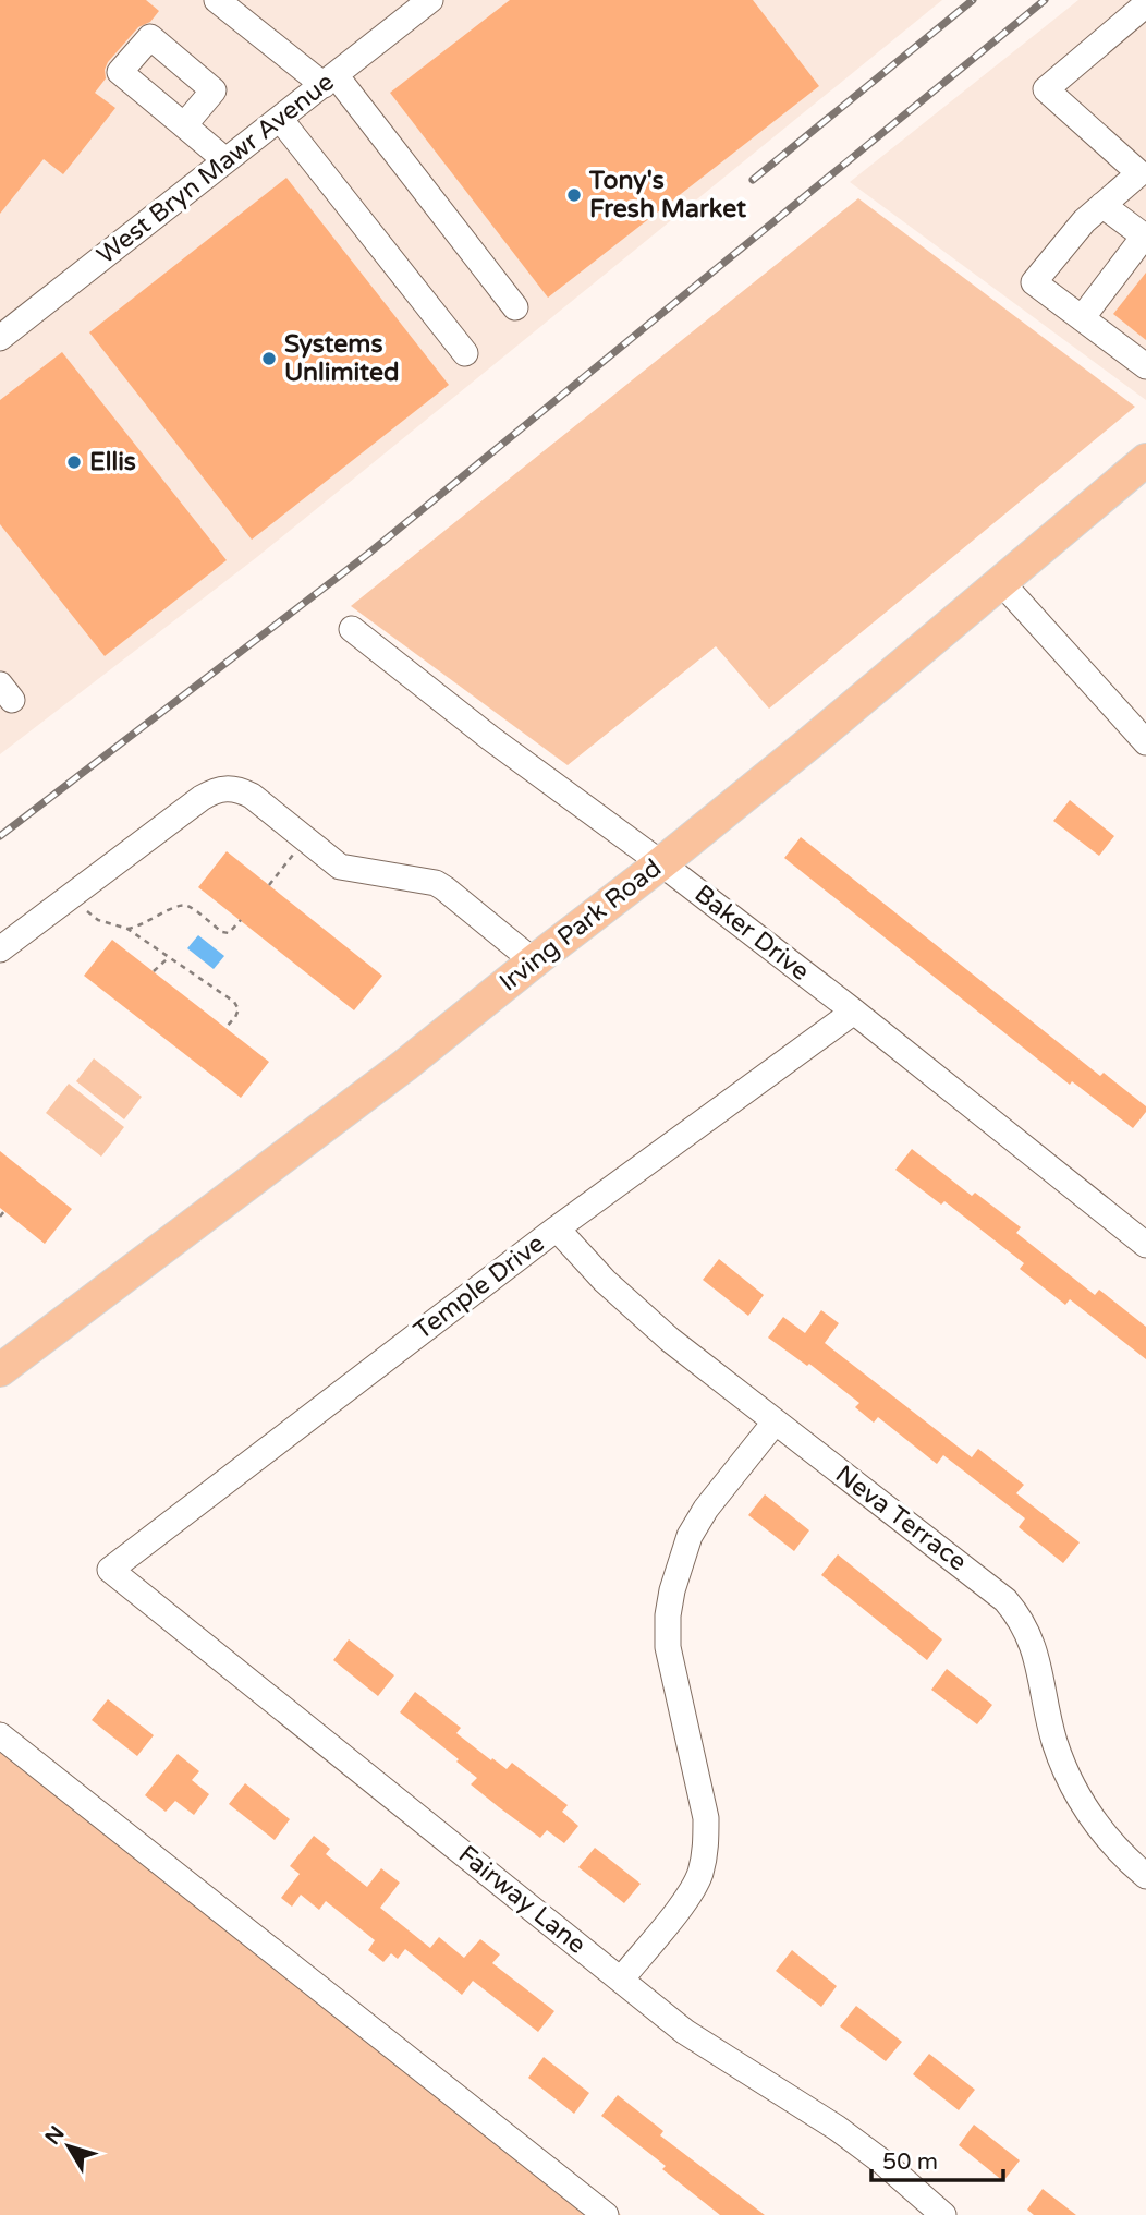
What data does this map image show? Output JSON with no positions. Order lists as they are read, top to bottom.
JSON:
{
  "streets": {
    "main road": ["Irving Park Road"],
    "street": [
      "West Bryn Mawr Avenue",
      "Baker Drive",
      "Temple Drive",
      "Neva Terrace",
      "Fairway Lane"
    ]
  },
  "crossings": [
    ["Irving Park Road", "Baker Drive"],
    ["Baker Drive", "Temple Drive"],
    ["Temple Drive", "Neva Terrace"],
    ["Temple Drive", "Fairway Lane"]
  ],
  "places": ["Tony's Fresh Market", "Systems Unlimited", "Ellis"],
  "scale_bar": "50 m",
  "north": "top left"
}
